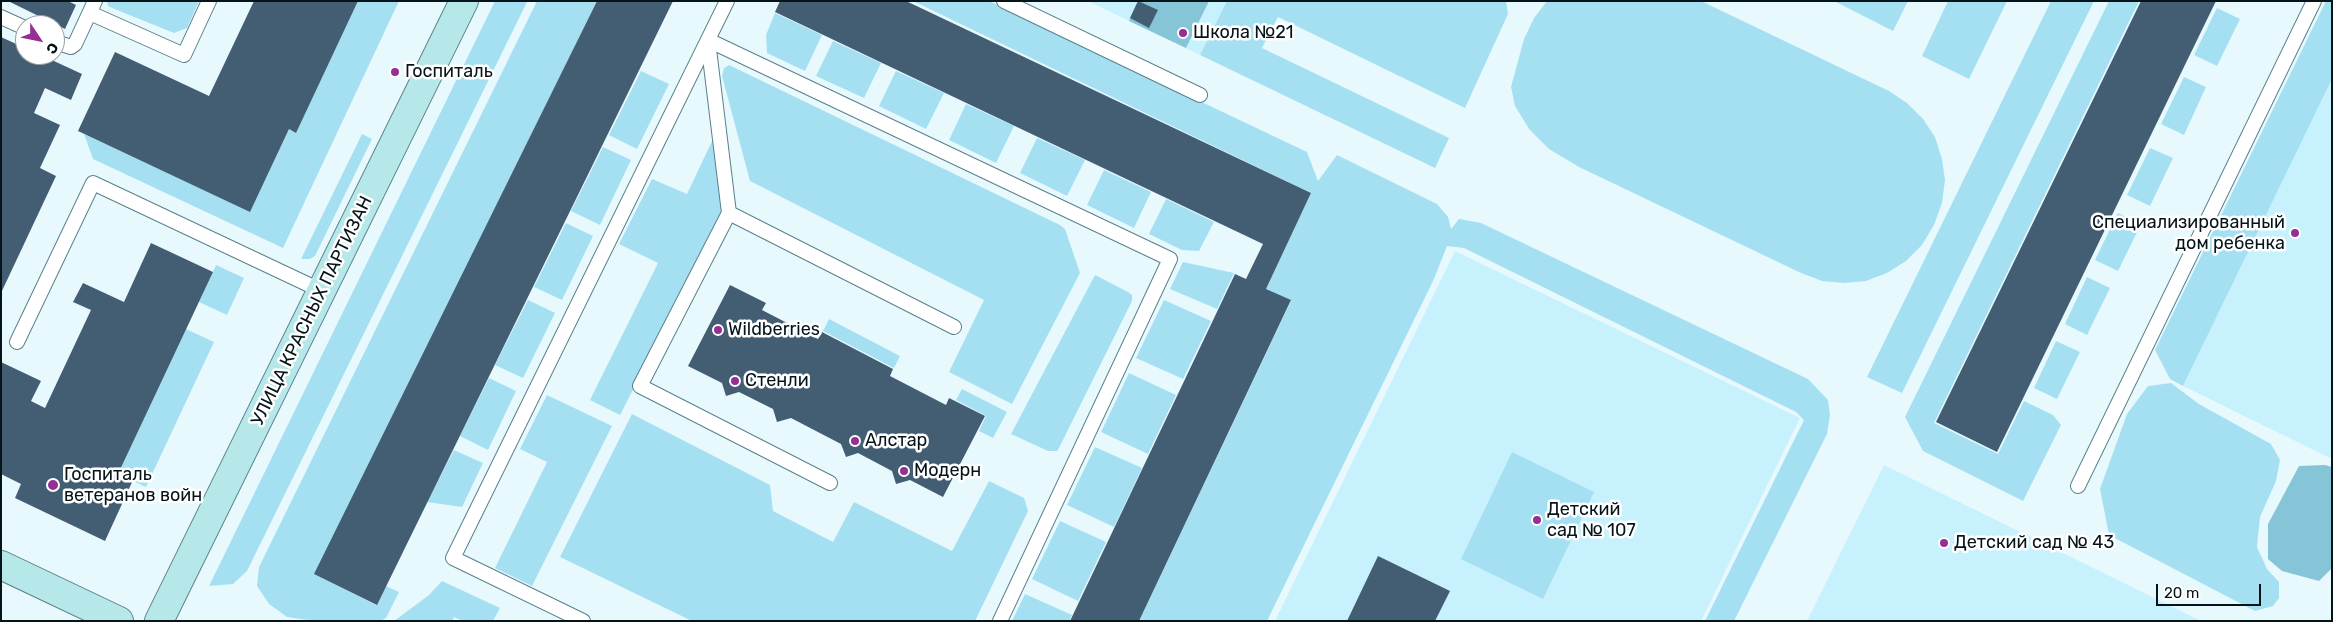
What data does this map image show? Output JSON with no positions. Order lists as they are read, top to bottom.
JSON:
{
  "streets": {
    "street": ["УЛИЦА КРАСНЫХ ПАРТИЗАН"]
  },
  "places": [
    "Школа №21",
    "Госпиталь",
    "Специализированный дом ребенка",
    "Wildberries",
    "Стенли",
    "Алстар",
    "Модерн",
    "Госпиталь ветеранов войн",
    "Детский сад № 107",
    "Детский сад № 43"
  ],
  "scale_bar": "20 m",
  "north": "bottom right"
}
